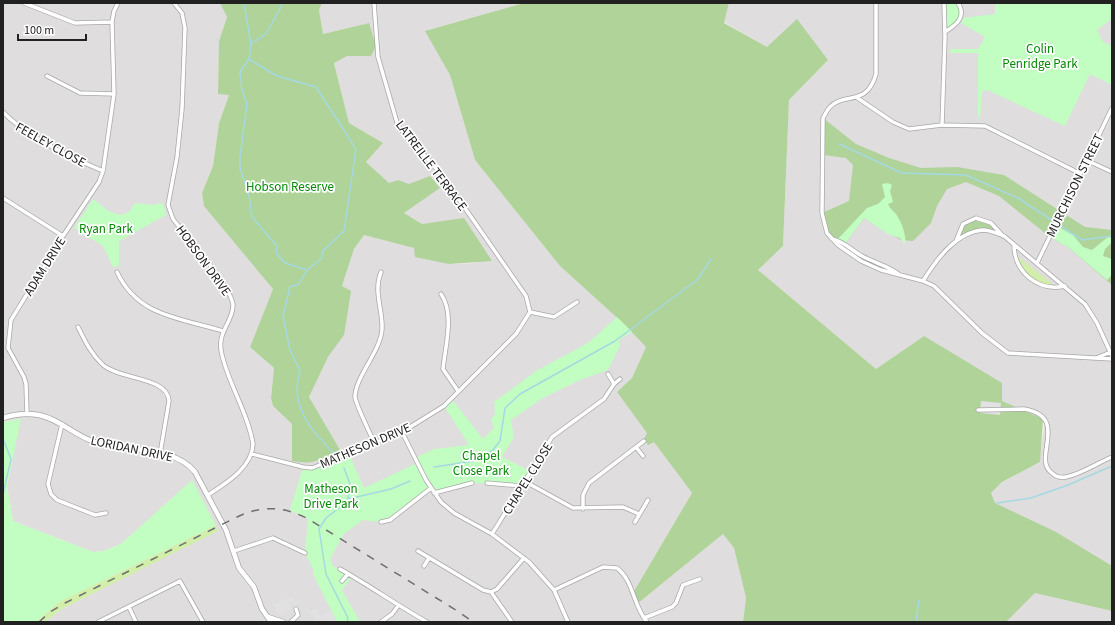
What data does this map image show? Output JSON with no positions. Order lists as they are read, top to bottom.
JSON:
{
  "streets": {
    "street": [
      "FEELEY CLOSE",
      "LATREILLE TERRACE",
      "MURCHISON STREET",
      "HOBSON DRIVE",
      "ADAM DRIVE",
      "MATHESON DRIVE",
      "LORIDAN DRIVE",
      "CHAPEL CLOSE"
    ]
  },
  "crossings": [
    ["FEELEY CLOSE", "ADAM DRIVE"],
    ["LATREILLE TERRACE", "MATHESON DRIVE"],
    ["HOBSON DRIVE", "MATHESON DRIVE"]
  ],
  "parks": [
    "Colin Penridge Park",
    "Hobson Reserve",
    "Ryan Park",
    "Chapel Close Park",
    "Matheson Drive Park"
  ],
  "scale_bar": "100 m"
}
